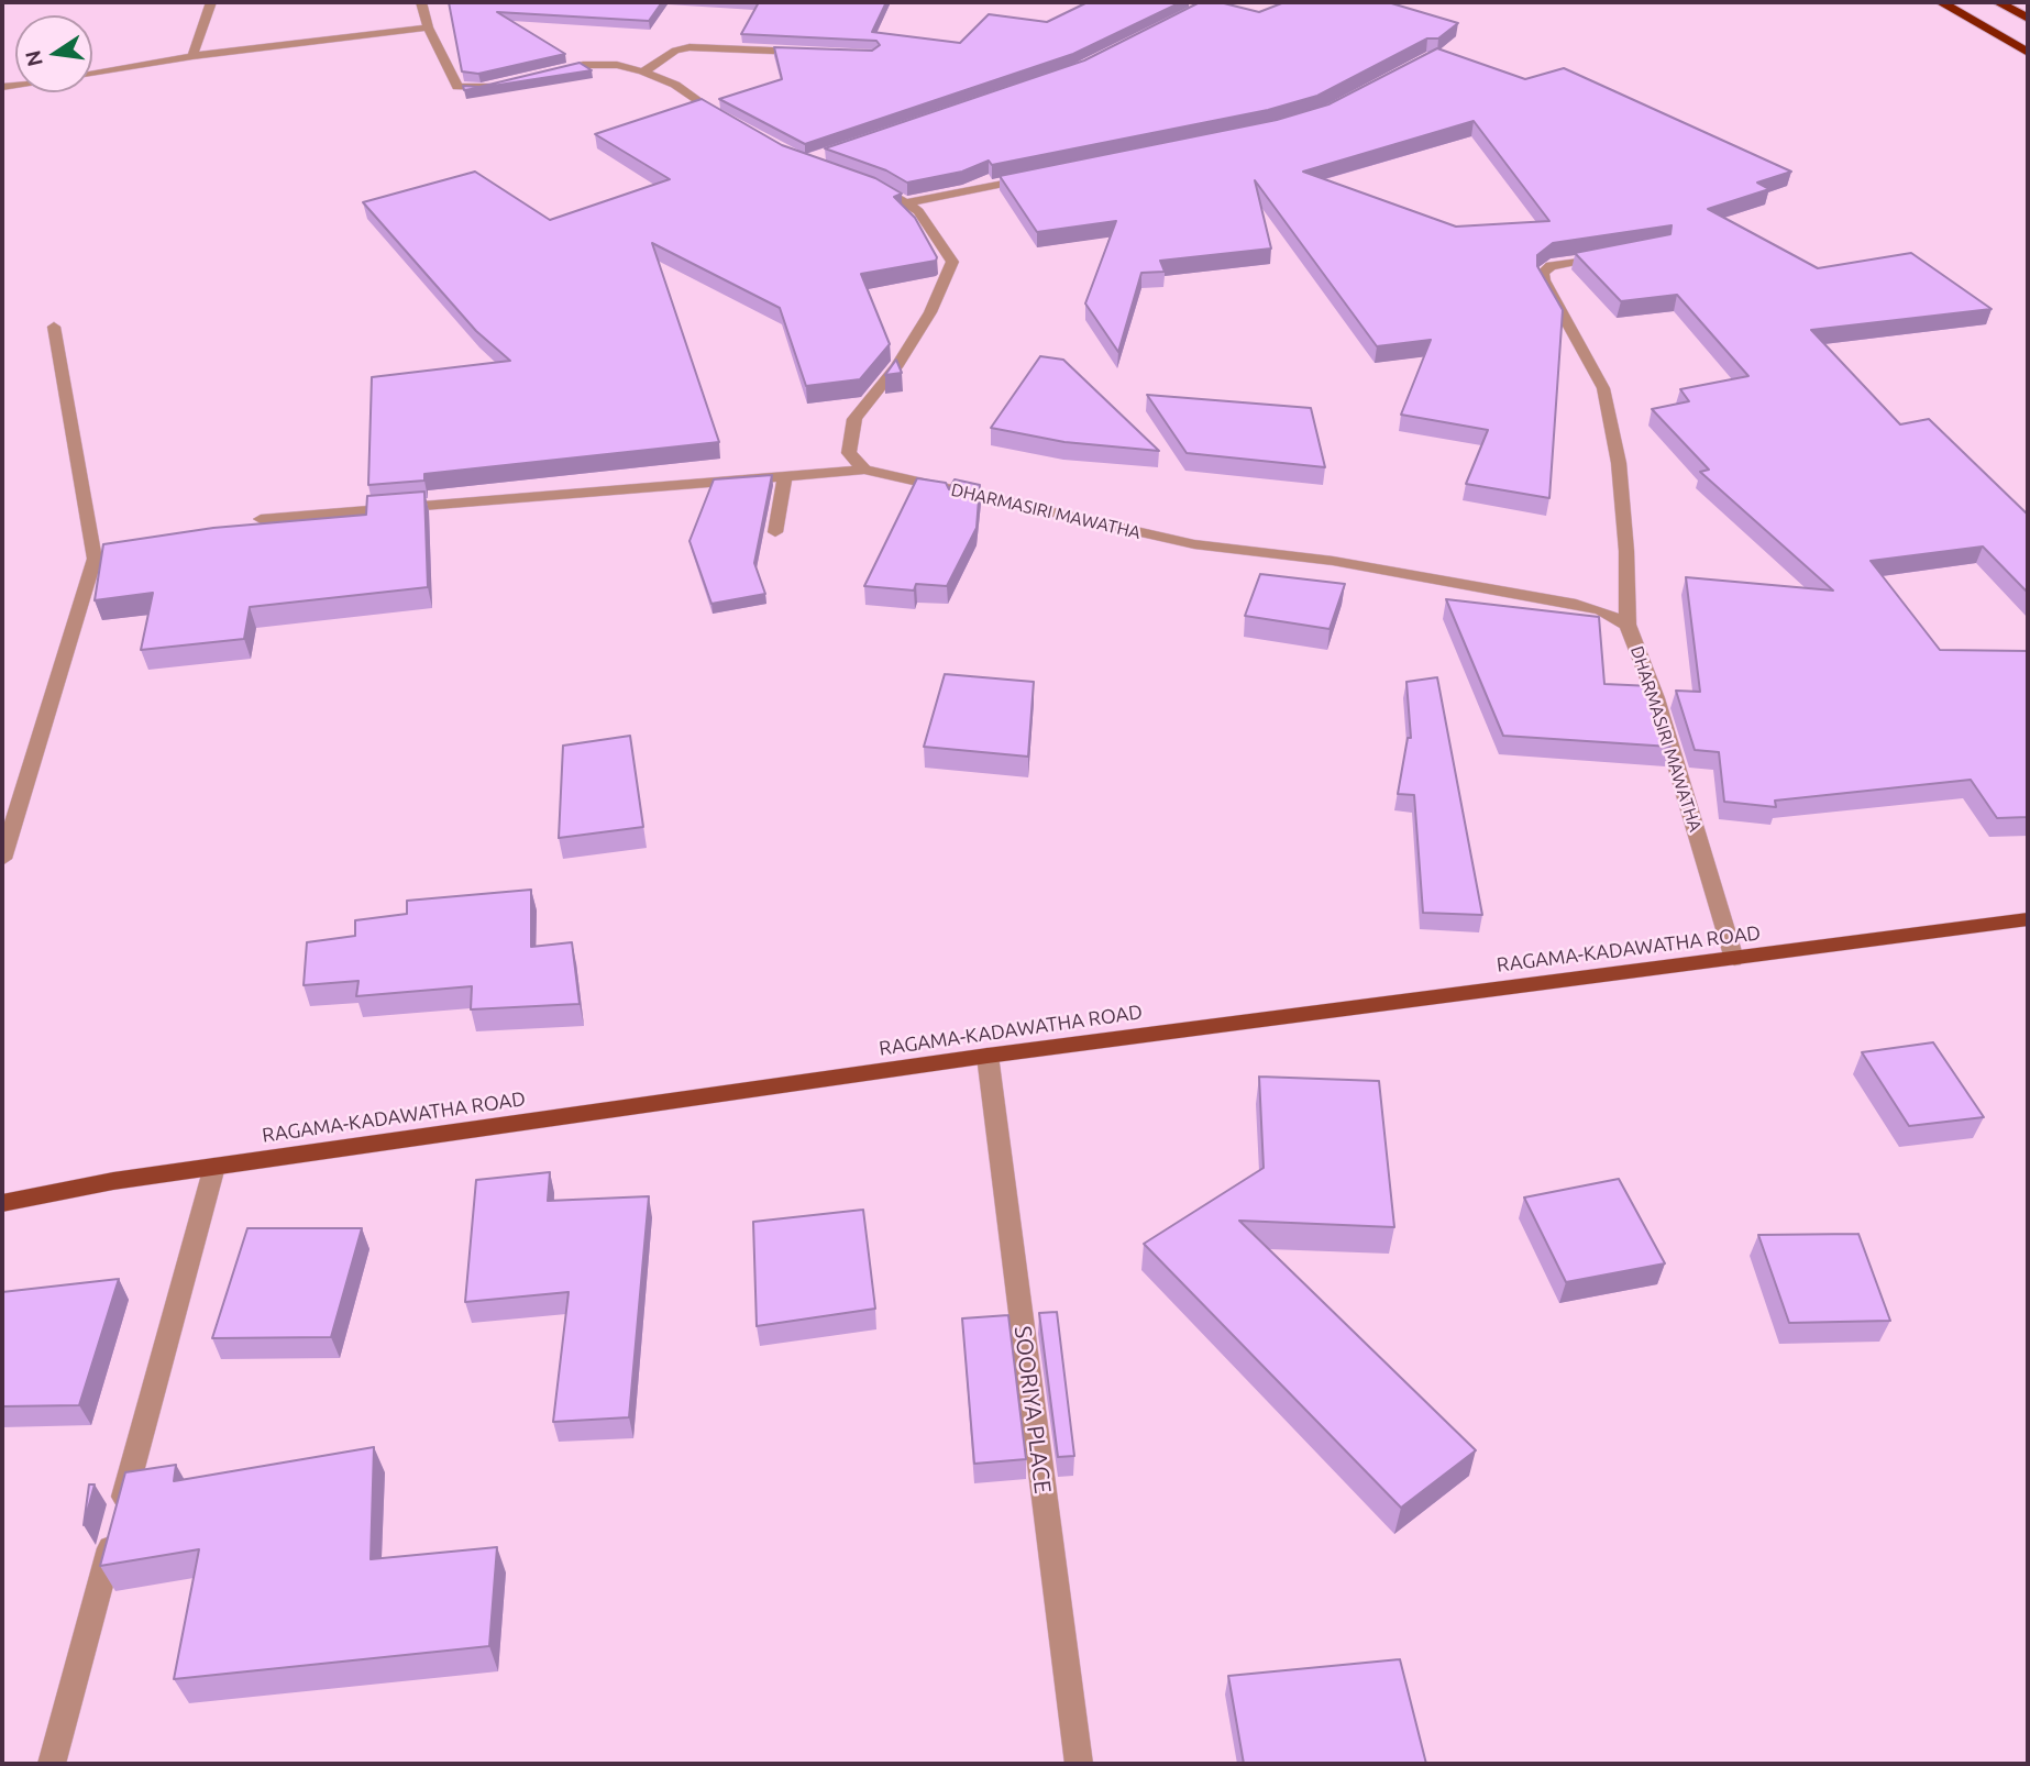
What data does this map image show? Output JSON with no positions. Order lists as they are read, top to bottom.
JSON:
{
  "streets": {
    "main road": ["RAGAMA-KADAWATHA ROAD"],
    "street": ["DHARMASIRI MAWATHA", "SOORIYA PLACE"]
  },
  "crossings": [
    ["DHARMASIRI MAWATHA", "RAGAMA-KADAWATHA ROAD"],
    ["RAGAMA-KADAWATHA ROAD", "SOORIYA PLACE"]
  ],
  "north": "left"
}
